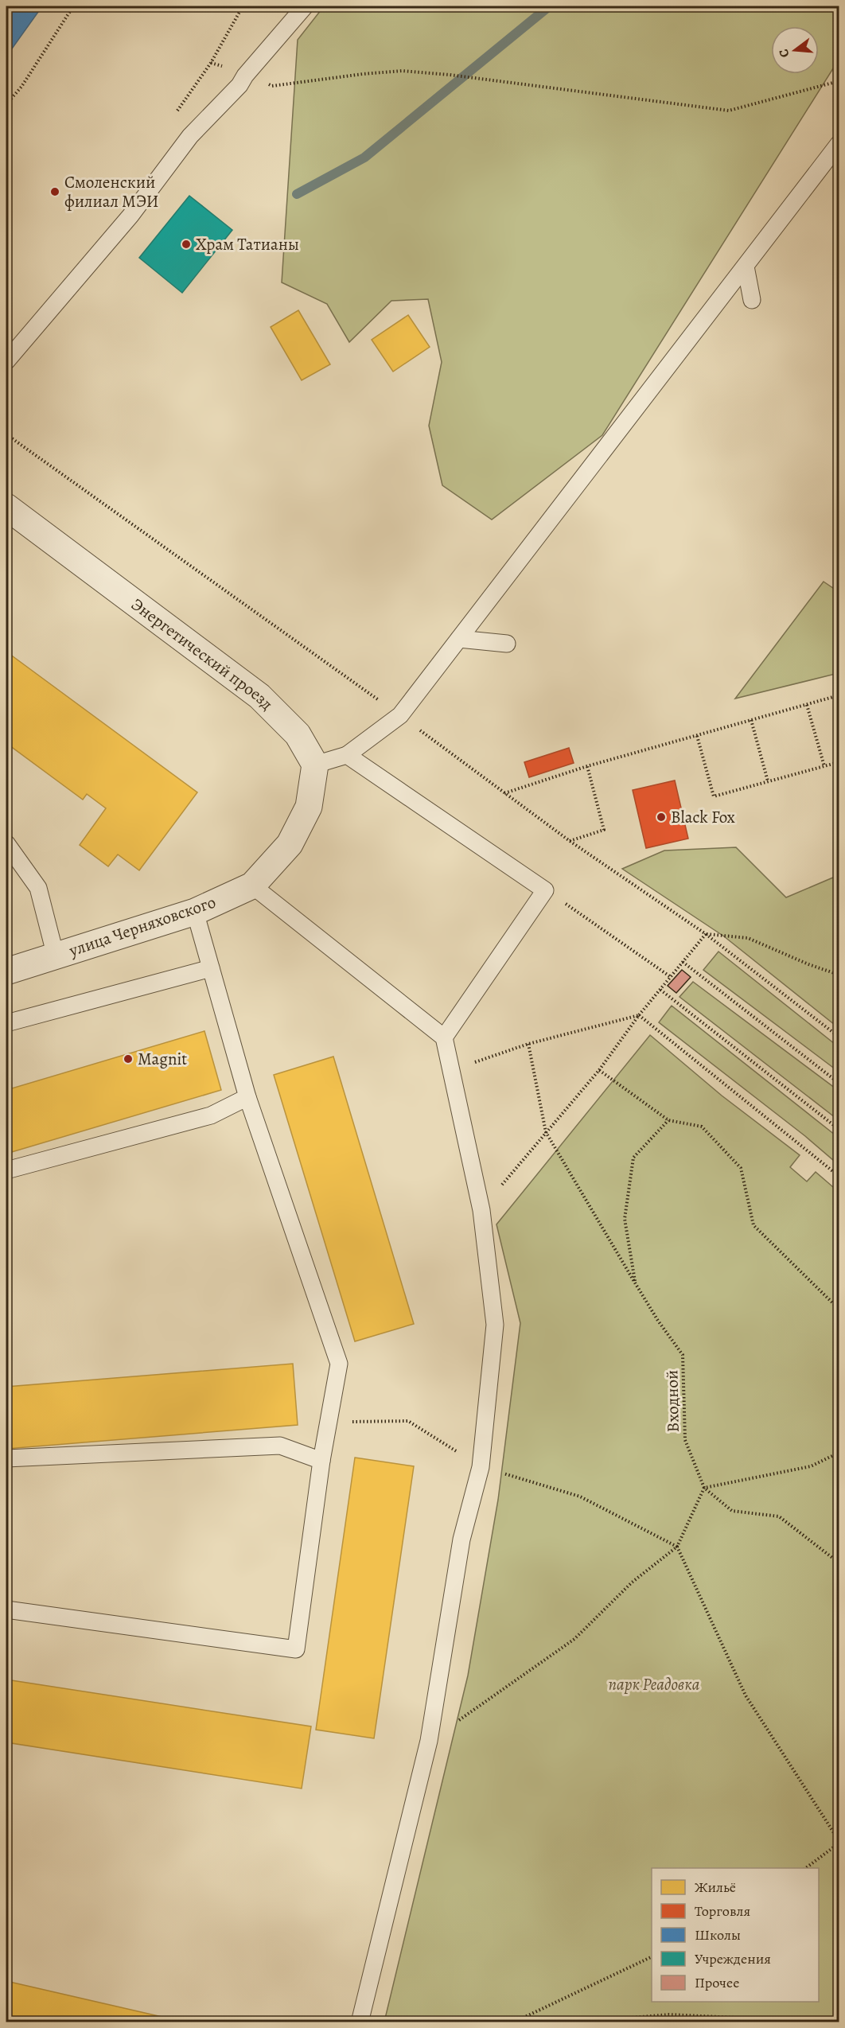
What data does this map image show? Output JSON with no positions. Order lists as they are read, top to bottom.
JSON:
{
  "streets": {
    "street": ["Энергетический проезд", "улица Черняховского"],
    "path": ["Входной"]
  },
  "crossings": [
    ["Энергетический проезд", "улица Черняховского"]
  ],
  "parks": ["парк Реадовка"],
  "places": [
    "Смоленский филиал МЭИ",
    "Храм Татианы",
    "Black Fox",
    "Magnit"
  ],
  "legend": [
    "Жильё",
    "Торговля",
    "Школы",
    "Учреждения",
    "Прочее"
  ],
  "north": "left"
}
